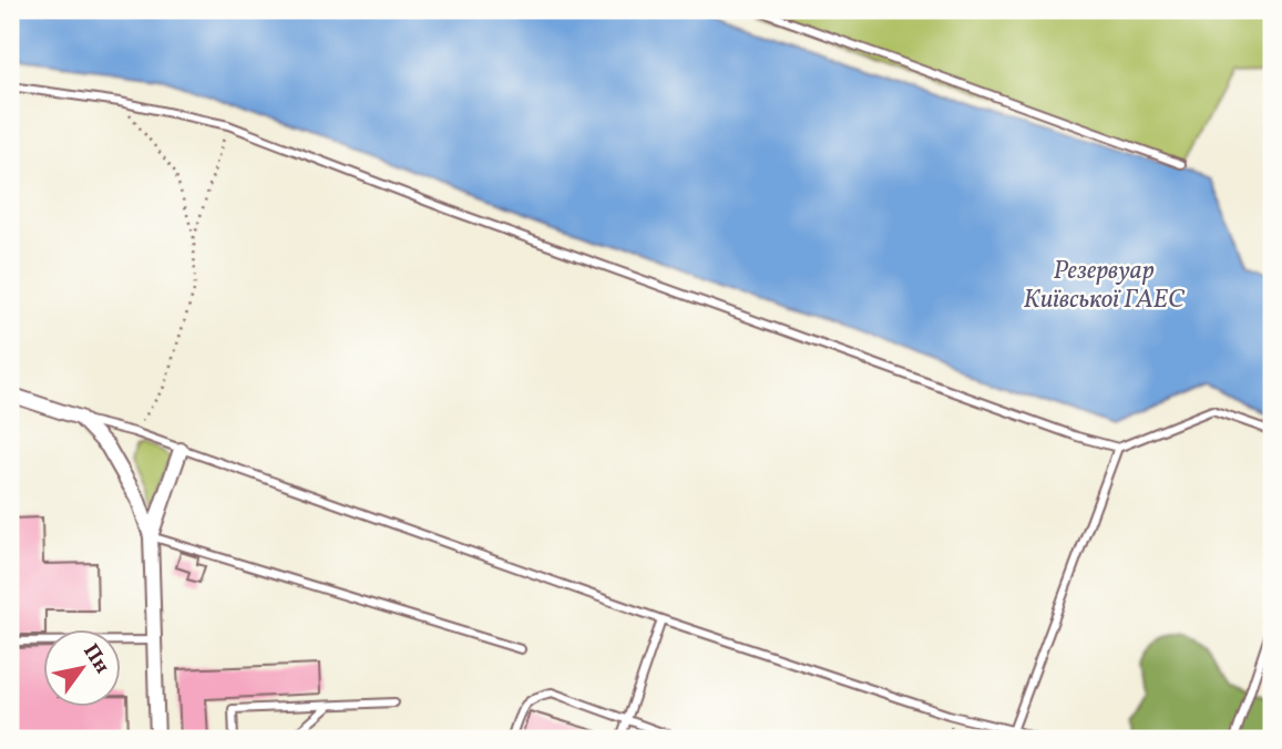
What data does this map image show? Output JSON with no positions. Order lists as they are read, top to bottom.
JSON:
{
  "water": ["Резервуар Київської ГАЕС"],
  "north": "top right"
}
